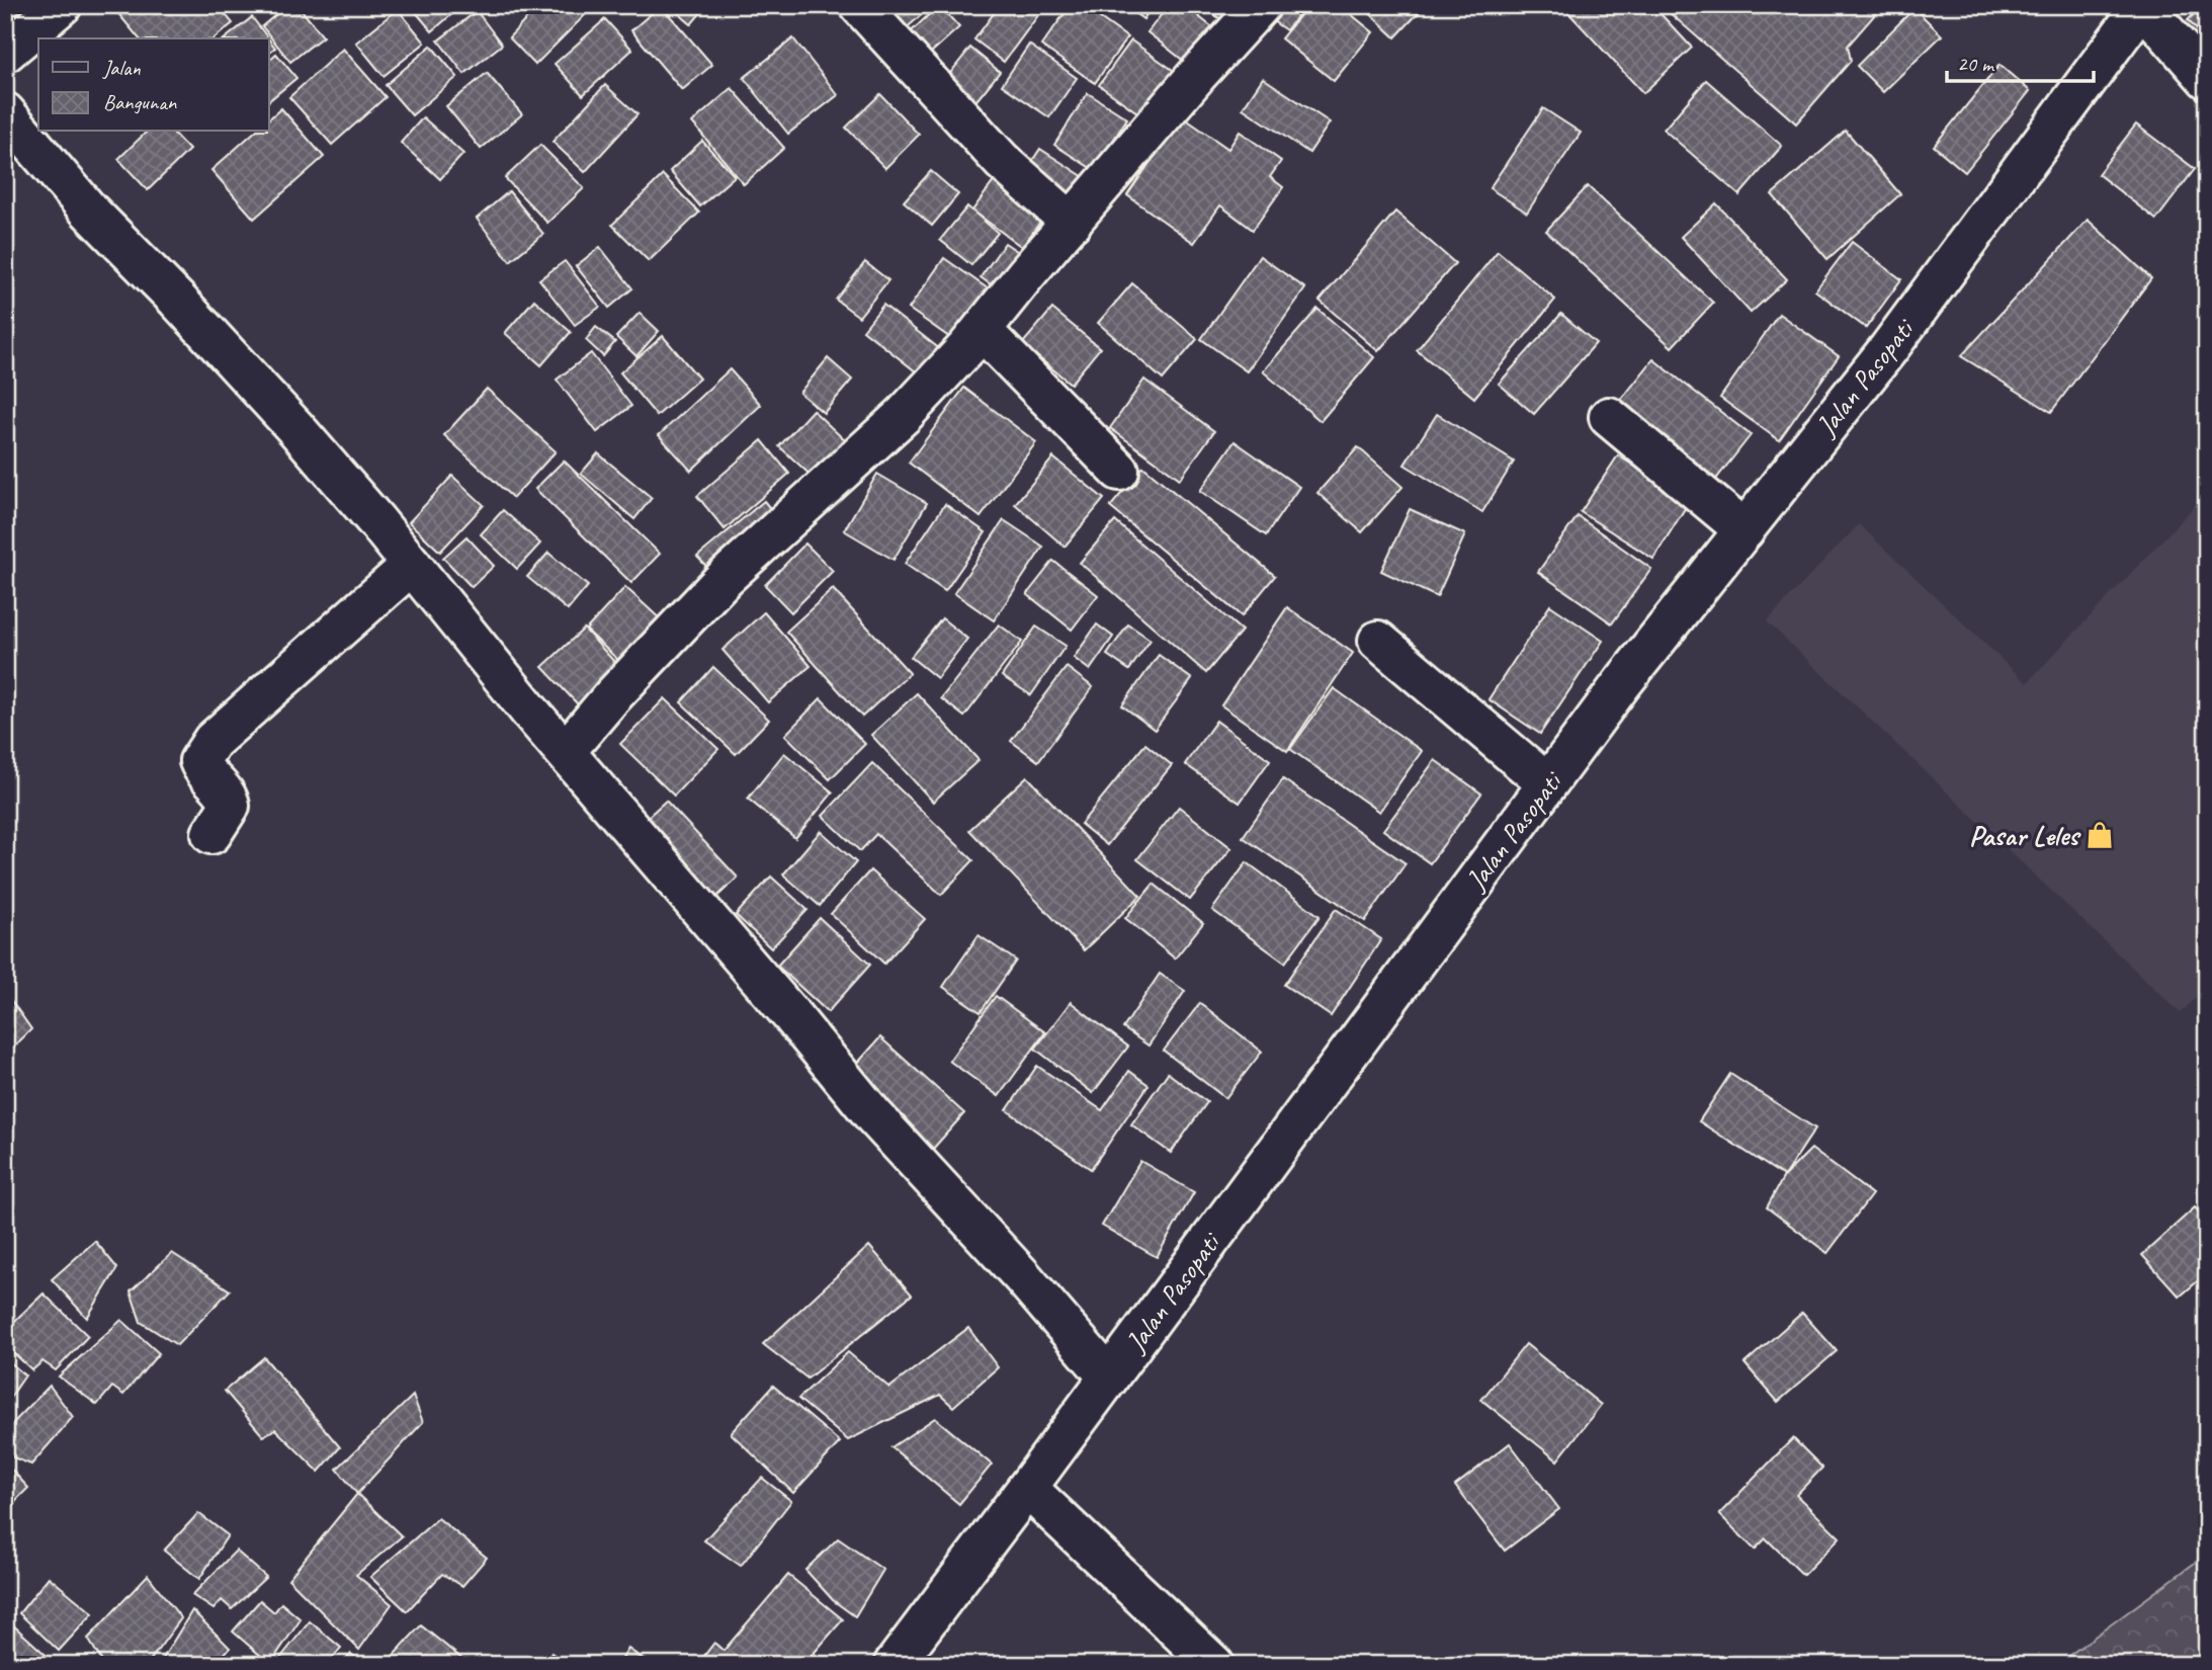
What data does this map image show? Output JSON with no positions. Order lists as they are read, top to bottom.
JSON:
{
  "streets": {
    "street": ["Jalan Pasopati"]
  },
  "places": {
    "shop": ["Pasar Leles"]
  },
  "legend": ["Jalan", "Bangunan"],
  "scale_bar": "20 m"
}
